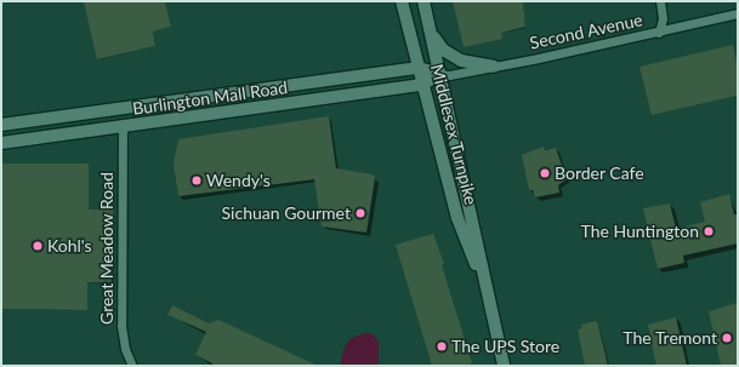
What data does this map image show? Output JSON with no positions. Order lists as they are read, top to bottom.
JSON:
{
  "streets": {
    "main road": ["Burlington Mall Road", "Middlesex Turnpike"],
    "street": ["Second Avenue", "Great Meadow Road"]
  },
  "crossings": [
    ["Second Avenue", "Middlesex Turnpike"],
    ["Burlington Mall Road", "Middlesex Turnpike"],
    ["Burlington Mall Road", "Great Meadow Road"]
  ],
  "places": [
    "Border Cafe",
    "Wendy's",
    "Sichuan Gourmet",
    "The Huntington",
    "Kohl's",
    "The Tremont",
    "The UPS Store"
  ]
}
